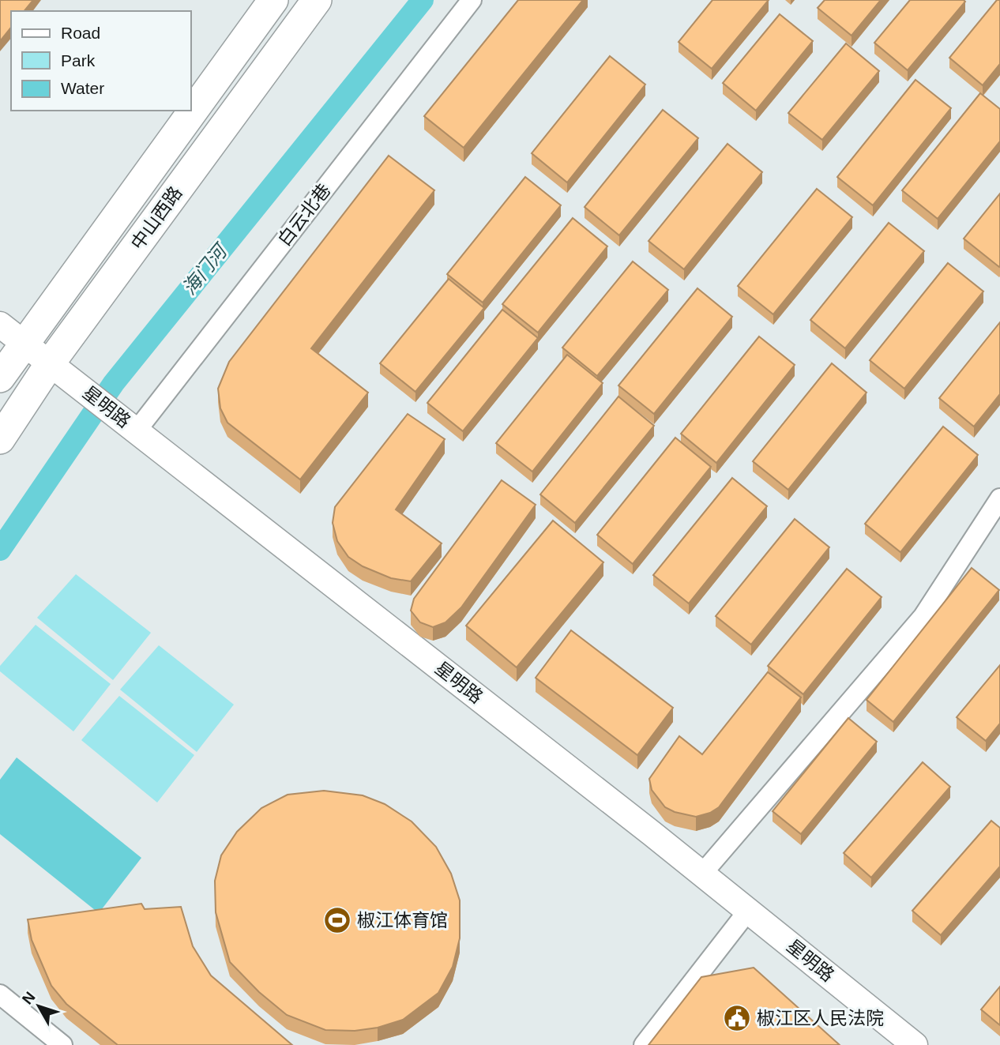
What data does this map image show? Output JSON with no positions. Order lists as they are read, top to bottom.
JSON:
{
  "streets": {
    "main road": ["中山西路"],
    "street": ["白云北巷", "星明路"]
  },
  "crossings": [
    ["白云北巷", "星明路"],
    ["中山西路", "星明路"]
  ],
  "water": ["海门河"],
  "places": {
    "sports": ["椒江体育馆"],
    "public building": ["椒江区人民法院"]
  },
  "legend": ["Road", "Park", "Water"],
  "north": "top left"
}
